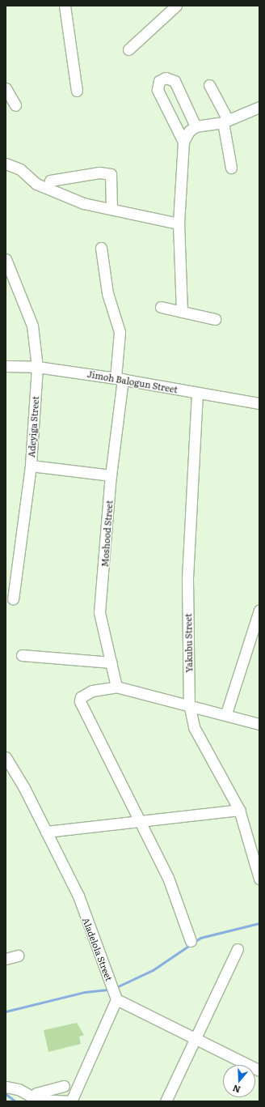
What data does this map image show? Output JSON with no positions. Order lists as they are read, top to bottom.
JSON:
{
  "streets": {
    "street": [
      "Jimoh Balogun Street",
      "Adeyiga Street",
      "Moshood Street",
      "Yakubu Street",
      "Aladelola Street"
    ]
  },
  "crossings": [
    ["Jimoh Balogun Street", "Adeyiga Street"],
    ["Jimoh Balogun Street", "Moshood Street"],
    ["Jimoh Balogun Street", "Yakubu Street"]
  ],
  "north": "bottom"
}
